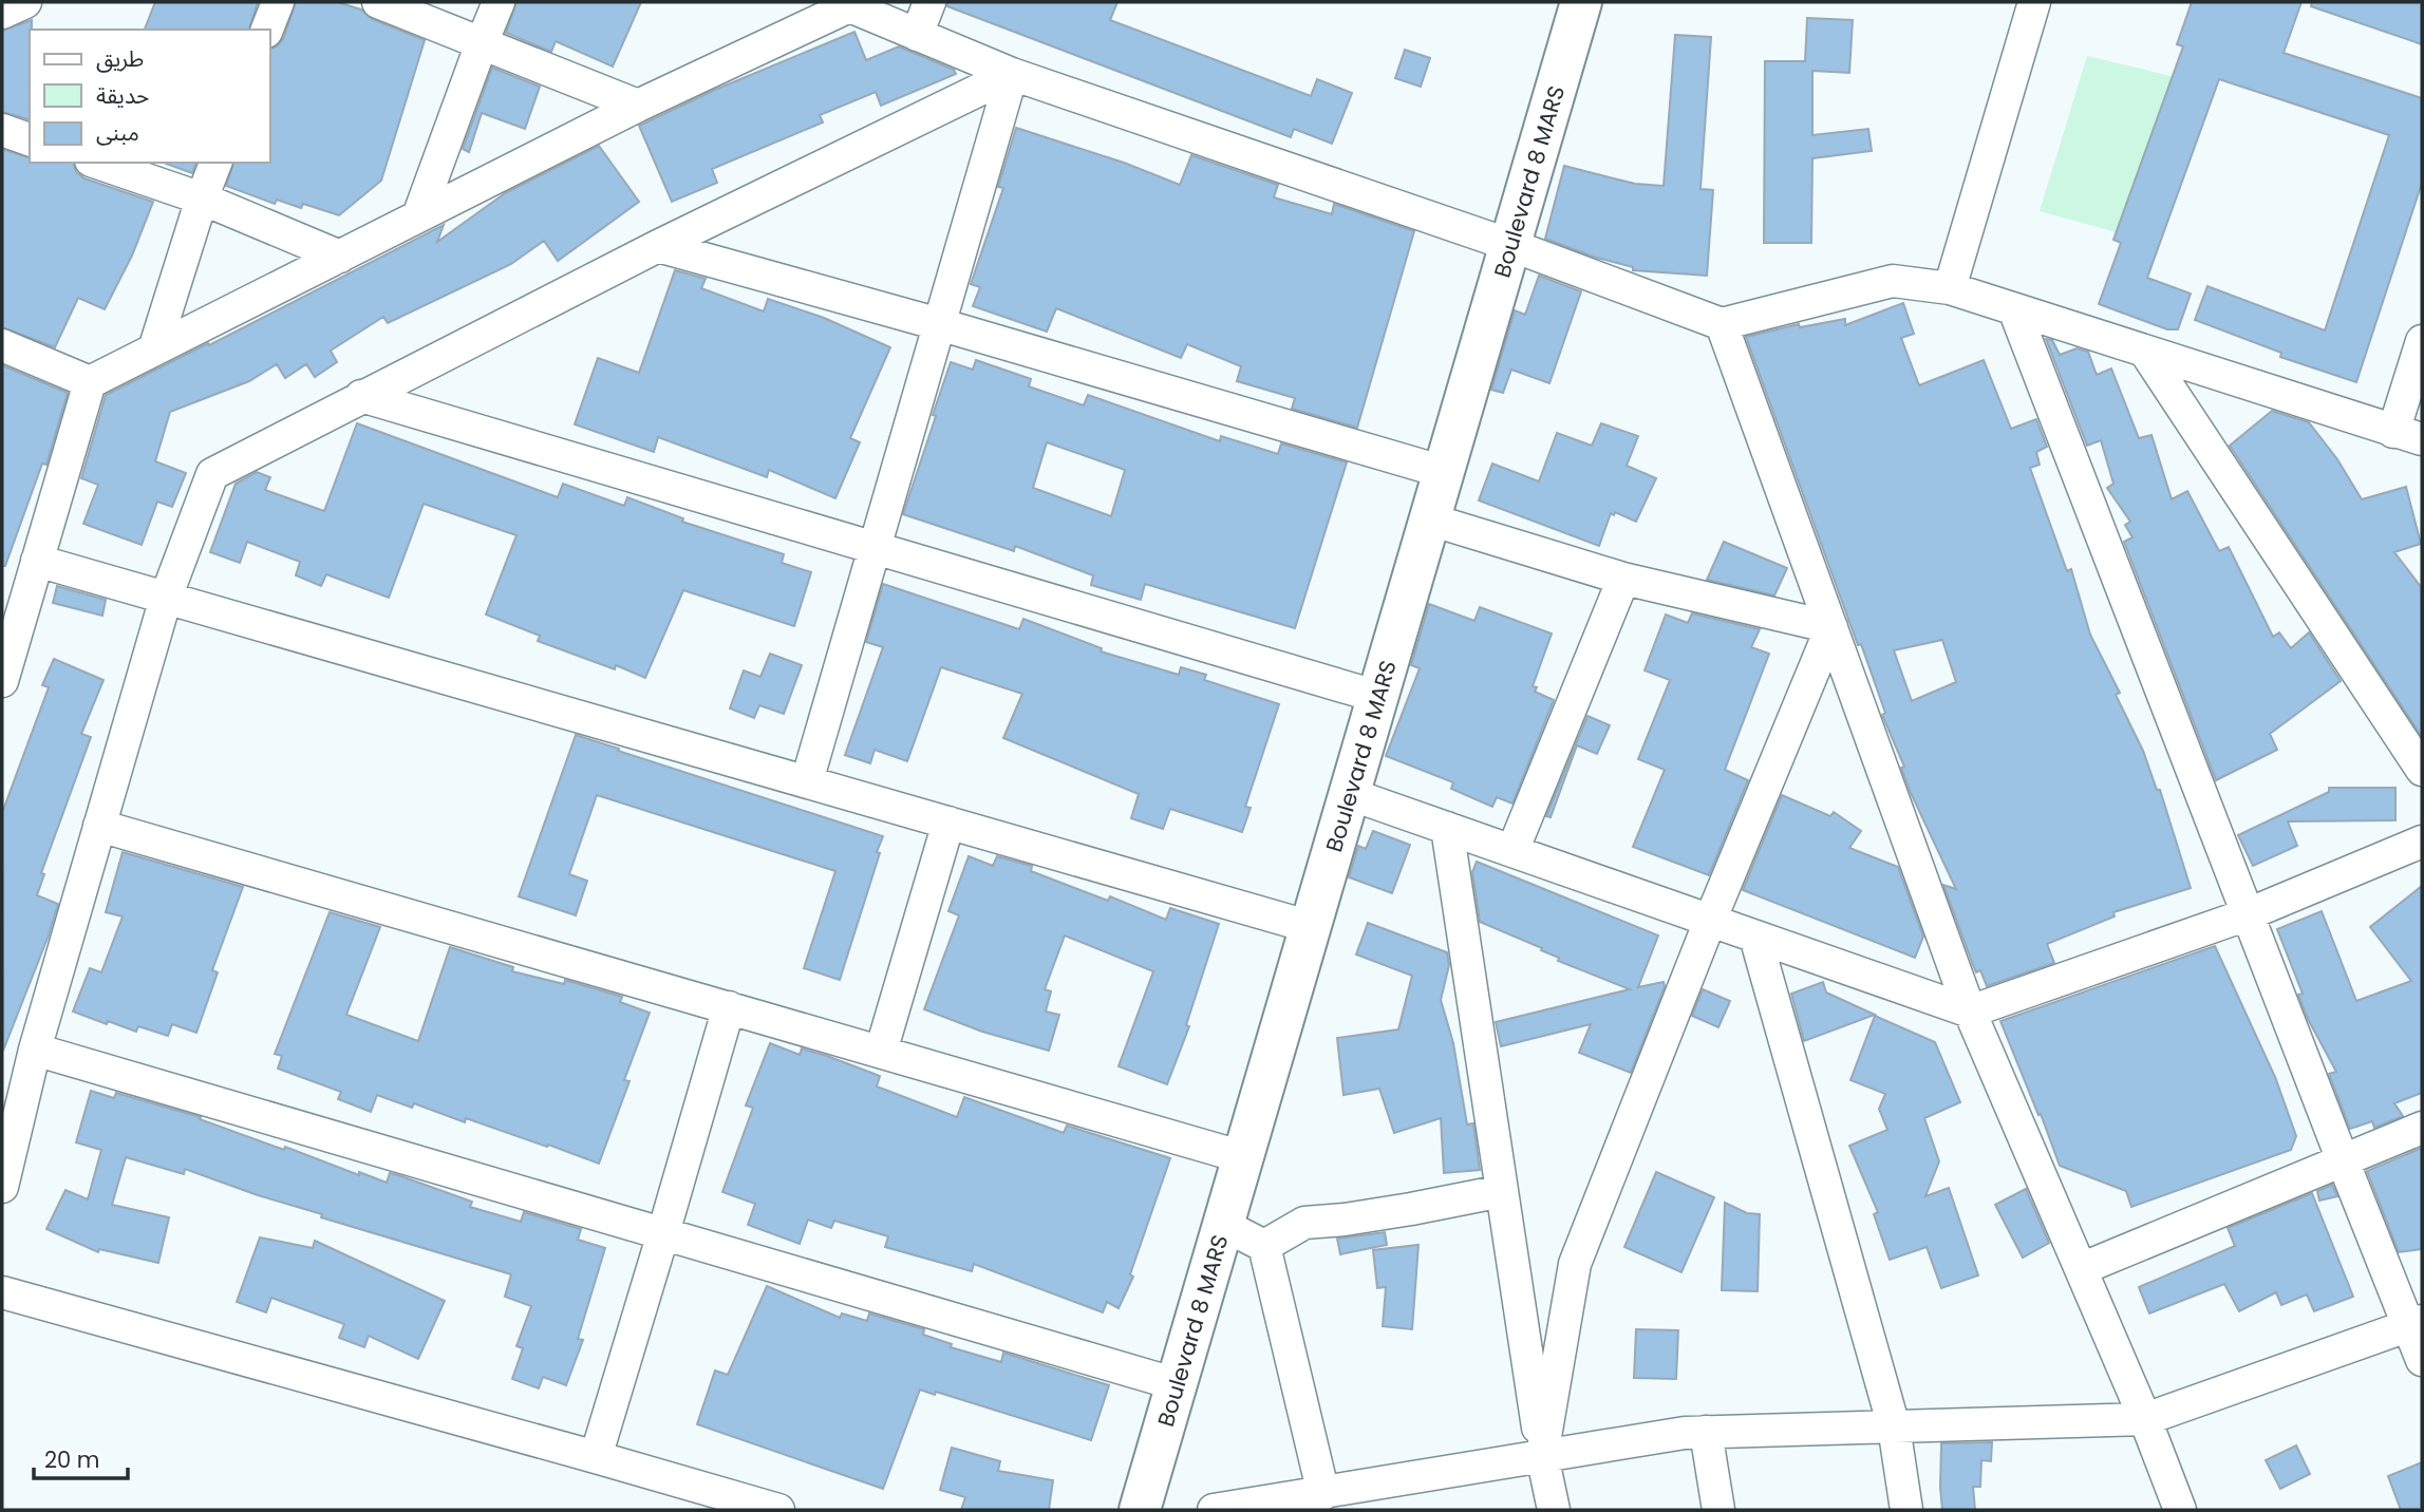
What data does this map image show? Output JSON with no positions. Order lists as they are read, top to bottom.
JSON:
{
  "streets": {
    "main road": ["Boulevard 8 MARS"]
  },
  "legend": ["طريق", "حديقة", "مبنى"],
  "scale_bar": "20 m"
}
